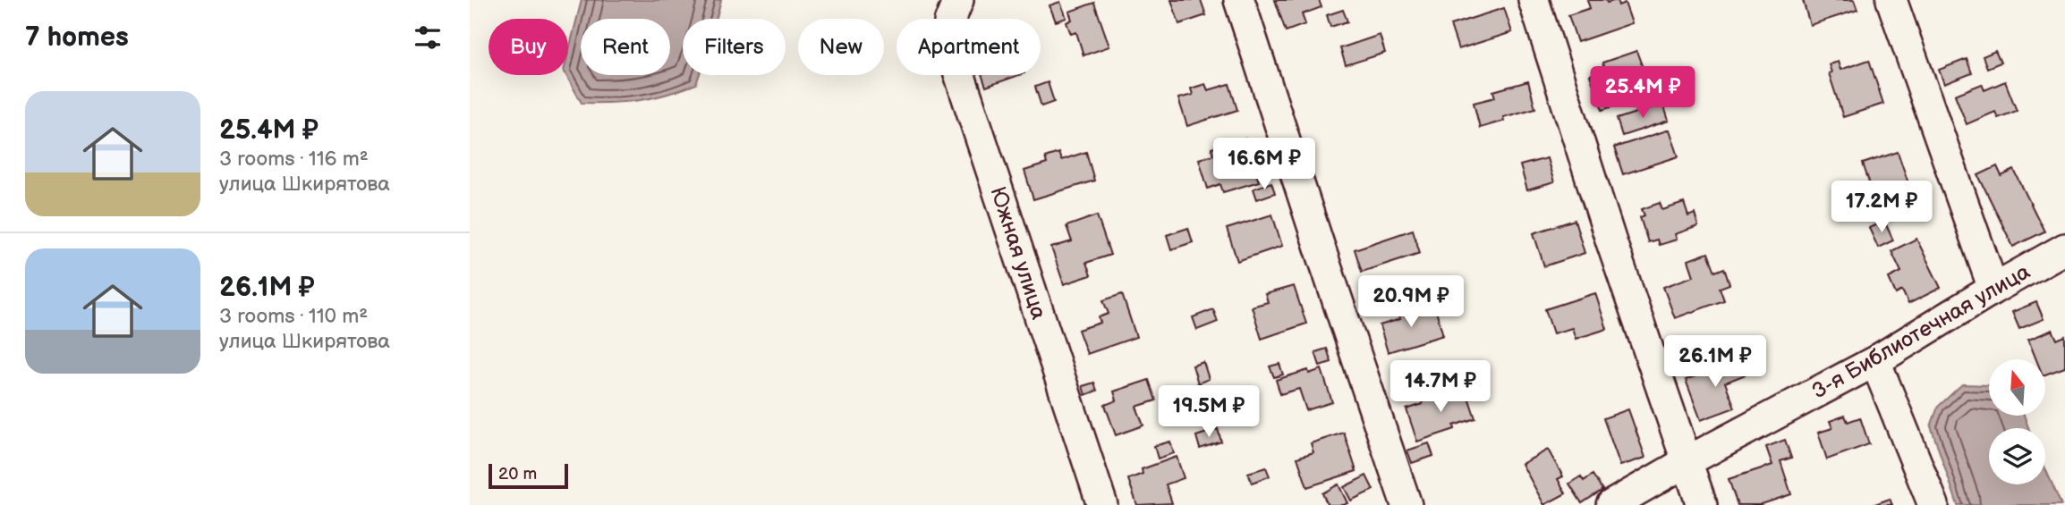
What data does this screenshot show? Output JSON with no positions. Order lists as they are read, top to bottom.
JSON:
{
  "streets": {
    "street": ["Южная улица", "3-я Библиотечная улица"]
  },
  "scale_bar": "20 m",
  "north": "top",
  "page": {
    "heading": "7 homes",
    "chip": [
      "Buy",
      "Rent",
      "Filters",
      "New",
      "Apartment"
    ],
    "price": [
      "25.4M ₽",
      "16.6M ₽",
      "17.2M ₽",
      "20.9M ₽",
      "26.1M ₽",
      "14.7M ₽",
      "19.5M ₽"
    ],
    "list": [
      {
        "name": "25.4M ₽",
        "note": "3 rooms · 116 m² · улица Шкирятова"
      },
      {
        "name": "26.1M ₽",
        "note": "3 rooms · 110 m² · улица Шкирятова"
      }
    ],
    "scale": "20 m"
  }
}
